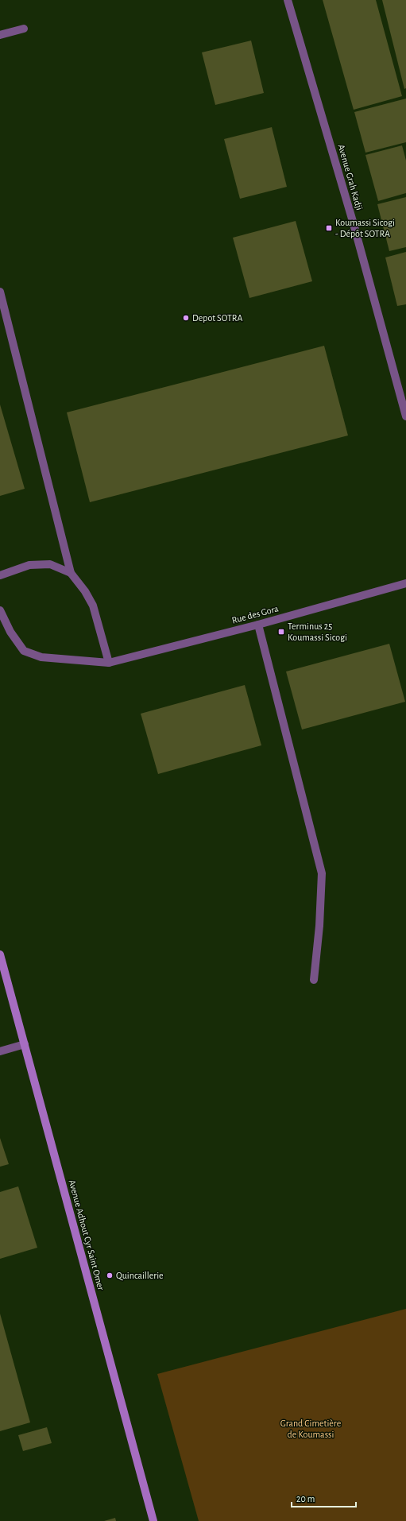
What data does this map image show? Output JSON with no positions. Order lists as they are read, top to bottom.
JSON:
{
  "streets": {
    "street": ["Avenue Grah Kadji", "Rue des Gora", "Avenue Adhout Cyr Saint Omer"]
  },
  "parks": ["Grand Cimetière de Koumassi"],
  "places": {
    "transit": ["Koumassi Sicogi - Dépôt SOTRA", "Terminus 25 Koumassi Sicogi"],
    "other": ["Depot SOTRA", "Quincaillerie"]
  },
  "scale_bar": "20 m"
}
